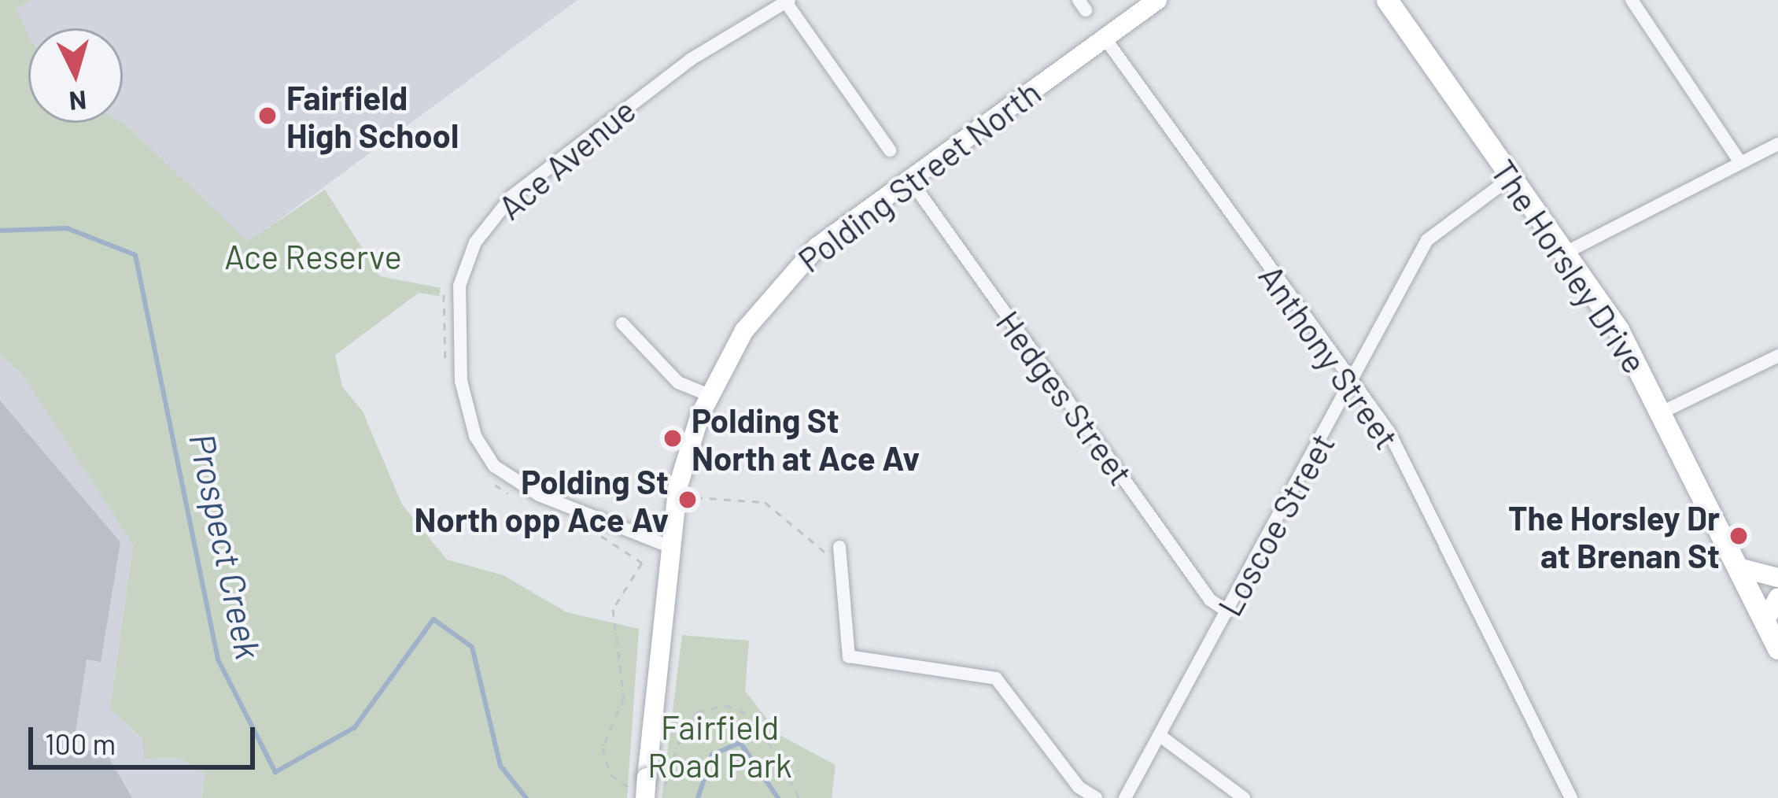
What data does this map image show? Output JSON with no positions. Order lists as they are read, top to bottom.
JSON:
{
  "streets": {
    "main road": ["Polding Street North", "The Horsley Drive"],
    "street": [
      "Ace Avenue",
      "Anthony Street",
      "Hedges Street",
      "Loscoe Street"
    ]
  },
  "crossings": [
    ["Ace Avenue", "Polding Street North"],
    ["Polding Street North", "Anthony Street"],
    ["Polding Street North", "Hedges Street"],
    ["The Horsley Drive", "Loscoe Street"],
    ["Anthony Street", "Loscoe Street"],
    ["Hedges Street", "Loscoe Street"]
  ],
  "water": ["Prospect Creek"],
  "parks": ["Ace Reserve", "Fairfield Road Park"],
  "places": [
    "Fairfield High School",
    "Polding St North at Ace Av",
    "Polding St North opp Ace Av",
    "The Horsley Dr at Brenan St"
  ],
  "scale_bar": "100 m",
  "north": "bottom"
}
